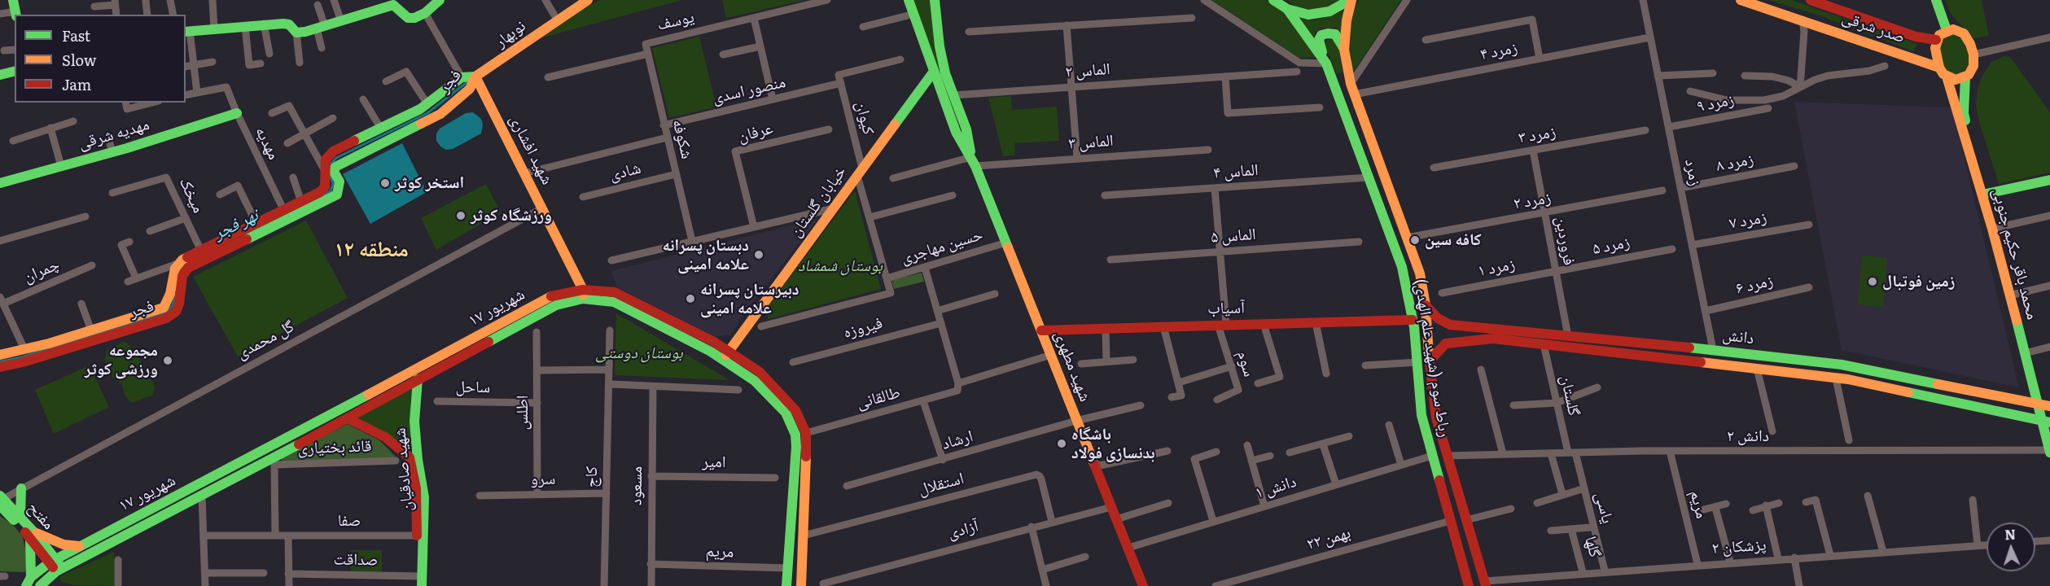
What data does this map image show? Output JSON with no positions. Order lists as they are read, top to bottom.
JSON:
{
  "streets": {
    "main road": [
      "صدر شرقی",
      "نوبهار",
      "فجر",
      "مهدیه شرقی",
      "شهید افشاری",
      "خیابان گلستان",
      "محمد باقر حکیم جنوبی",
      "۱۷ شهریور",
      "آسیاب",
      "دانش",
      "رباط سوم (شهید علم الهدی)",
      "شهید مطهری",
      "شهید صادقیان",
      "مفتح"
    ],
    "street": [
      "یوسف",
      "زمرد ۴",
      "الماس ۲",
      "منصور اسدی",
      "زمرد ۹",
      "کیوان",
      "عرفان",
      "زمرد ۳",
      "شکوفه",
      "الماس ۳",
      "مهدیه",
      "زمرد ۸",
      "شادی",
      "الماس ۴",
      "زمرد",
      "میخک",
      "زمرد ۲",
      "زمرد ۷",
      "الماس ۵",
      "فروردین",
      "زمرد ۵",
      "حسین مهاجری",
      "زمرد ۱",
      "چمران",
      "زمرد ۶",
      "فیروزه",
      "گل محمدی",
      "سوم",
      "ساحل",
      "گلستان",
      "طالقانی",
      "اطلس",
      "دانش ۲",
      "ارشاد",
      "قائد بختیاری",
      "امیر",
      "کاج",
      "سرو",
      "استقلال",
      "مسعود",
      "دانش ۱",
      "مریم",
      "یاسی",
      "صفا",
      "آزادی",
      "۲۲ بهمن",
      "گلها",
      "پزشکان ۲",
      "صداقت"
    ]
  },
  "crossings": [
    ["یوسف", "شکوفه"],
    ["صدر شرقی", "محمد باقر حکیم جنوبی"],
    ["نوبهار", "فجر"],
    ["نوبهار", "شهید افشاری"],
    ["زمرد ۴", "زمرد"],
    ["زمرد ۴", "رباط سوم (شهید علم الهدی)"],
    ["الماس ۲", "شهید مطهری"],
    ["فجر", "مهدیه"],
    ["فجر", "شهید افشاری"],
    ["فجر", "میخک"],
    ["منصور اسدی", "کیوان"],
    ["منصور اسدی", "شکوفه"],
    ["زمرد ۹", "زمرد"],
    ["کیوان", "خیابان گلستان"],
    ["کیوان", "حسین مهاجری"],
    ["مهدیه شرقی", "مهدیه"],
    ["زمرد ۳", "فروردین"],
    ["شکوفه", "شادی"],
    ["الماس ۳", "شهید مطهری"],
    ["شهید افشاری", "۱۷ شهریور"],
    ["شهید افشاری", "گل محمدی"],
    ["زمرد ۸", "زمرد"],
    ["الماس ۴", "رباط سوم (شهید علم الهدی)"],
    ["الماس ۴", "سوم"],
    ["زمرد", "زمرد ۷"],
    ["زمرد", "زمرد ۶"],
    ["زمرد", "دانش"],
    ["زمرد ۲", "فروردین"],
    ["زمرد ۲", "رباط سوم (شهید علم الهدی)"],
    ["خیابان گلستان", "۱۷ شهریور"],
    ["خیابان گلستان", "شهید مطهری"],
    ["الماس ۵", "سوم"],
    ["فروردین", "زمرد ۵"],
    ["فروردین", "زمرد ۱"],
    ["فروردین", "دانش"],
    ["زمرد ۵", "زمرد ۱"],
    ["حسین مهاجری", "شهید مطهری"],
    ["محمد باقر حکیم جنوبی", "دانش"],
    ["محمد باقر حکیم جنوبی", "دانش ۲"],
    ["۱۷ شهریور", "طالقانی"],
    ["۱۷ شهریور", "قائد بختیاری"],
    ["۱۷ شهریور", "شهید صادقیان"],
    ["۱۷ شهریور", "استقلال"],
    ["۱۷ شهریور", "مریم"],
    ["۱۷ شهریور", "مفتح"],
    ["آسیاب", "رباط سوم (شهید علم الهدی)"],
    ["آسیاب", "سوم"],
    ["آسیاب", "شهید مطهری"],
    ["دانش", "رباط سوم (شهید علم الهدی)"],
    ["دانش", "گلستان"],
    ["گل محمدی", "مفتح"],
    ["رباط سوم (شهید علم الهدی)", "دانش ۲"],
    ["رباط سوم (شهید علم الهدی)", "دانش ۱"],
    ["رباط سوم (شهید علم الهدی)", "۲۲ بهمن"],
    ["رباط سوم (شهید علم الهدی)", "پزشکان ۲"],
    ["شهید مطهری", "طالقانی"],
    ["شهید مطهری", "ارشاد"],
    ["شهید مطهری", "دانش ۱"],
    ["شهید مطهری", "آزادی"],
    ["ساحل", "اطلس"],
    ["گلستان", "دانش ۲"],
    ["گلستان", "یاسی"],
    ["اطلس", "سرو"],
    ["دانش ۲", "مریم"],
    ["دانش ۲", "یاسی"],
    ["امیر", "مسعود"],
    ["شهید صادقیان", "صفا"],
    ["شهید صادقیان", "صداقت"],
    ["کاج", "سرو"],
    ["استقلال", "آزادی"],
    ["مسعود", "مریم"],
    ["مریم", "پزشکان ۲"],
    ["یاسی", "پزشکان ۲"],
    ["گلها", "پزشکان ۲"]
  ],
  "districts": ["منطقه ۱۲"],
  "water": ["نهر فجر"],
  "parks": ["بوستان شمشاد", "بوستان دوستی"],
  "places": [
    "استخر کوثر",
    "ورزشگاه کوثر",
    "کافه سین",
    "دبستان پسرانه علامه امینی",
    "زمین فوتبال",
    "دبیرستان پسرانه علامه امینی",
    "مجموعه ورزشی کوثر",
    "باشگاه بدنسازی فولاد"
  ],
  "legend": ["Fast", "Slow", "Jam"],
  "north": "top"
}
